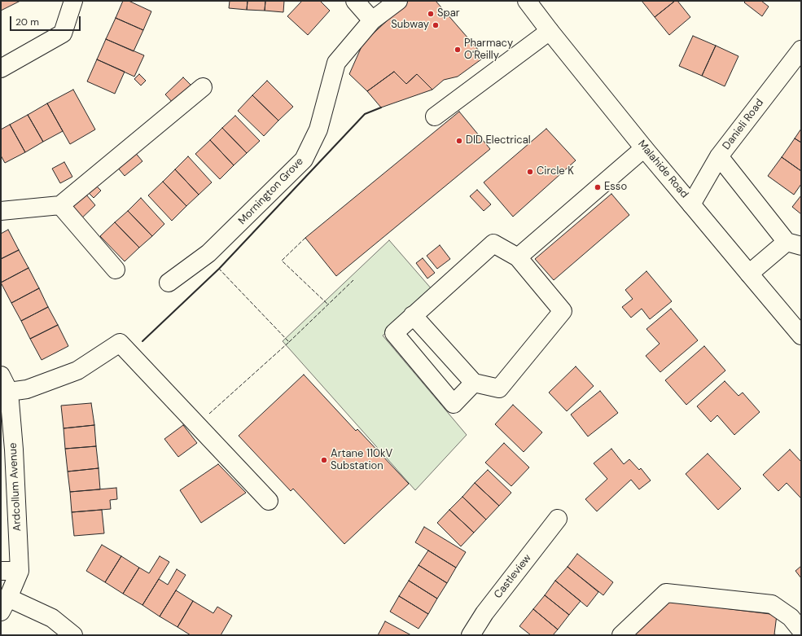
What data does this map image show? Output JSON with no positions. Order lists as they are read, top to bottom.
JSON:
{
  "streets": {
    "street": [
      "Danieli Road",
      "Malahide Road",
      "Mornington Grove",
      "Ardcollum Avenue",
      "Castleview"
    ]
  },
  "crossings": [
    ["Danieli Road", "Malahide Road"]
  ],
  "places": [
    "Spar",
    "Subway",
    "Pharmacy O'Reilly",
    "DID Electrical",
    "Circle K",
    "Esso",
    "Artane 110kV Substation"
  ],
  "scale_bar": "20 m"
}
